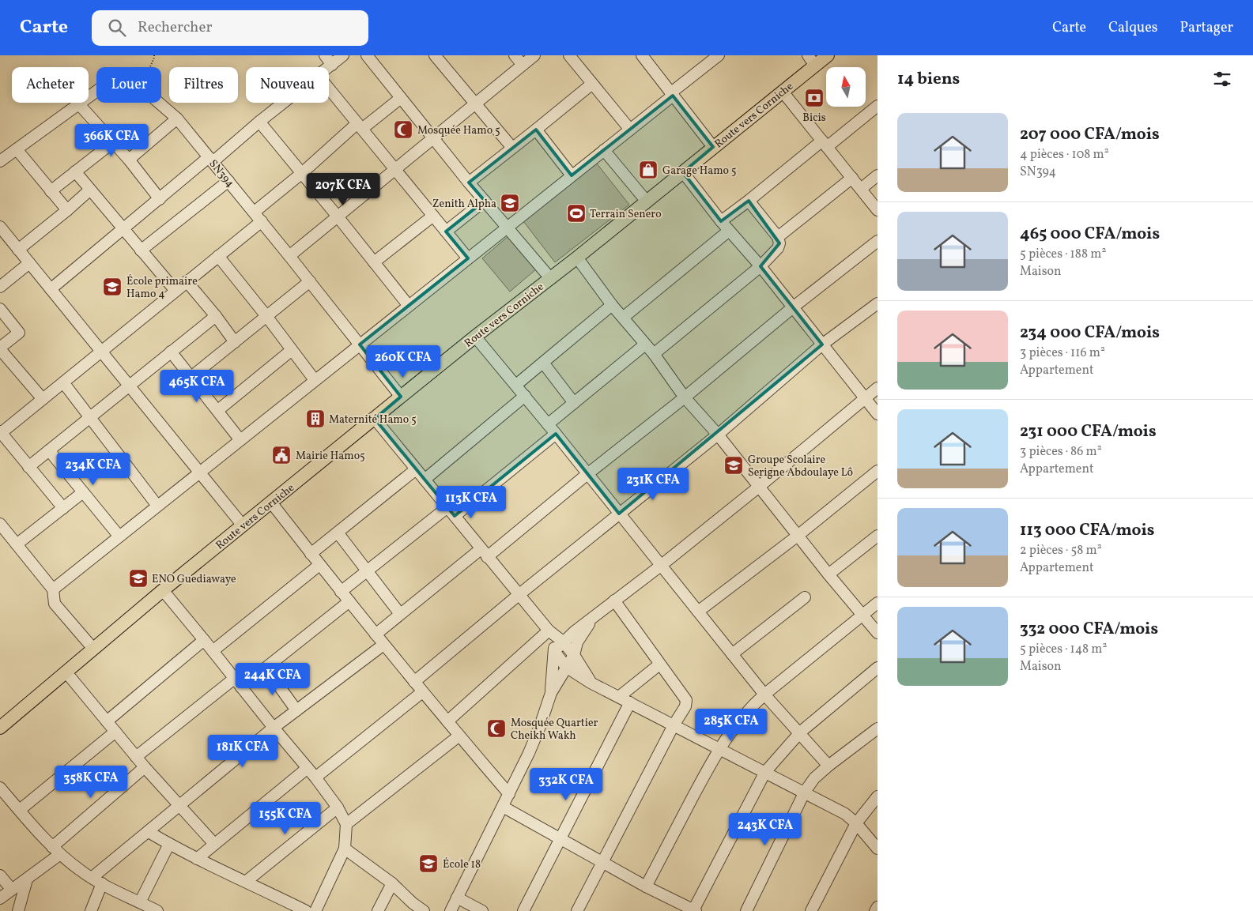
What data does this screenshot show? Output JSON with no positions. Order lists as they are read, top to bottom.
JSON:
{
  "streets": {
    "main road": ["Route vers Corniche"],
    "street": ["SN394"]
  },
  "crossings": [
    ["Route vers Corniche", "SN394"]
  ],
  "places": {
    "bank": ["Bicis"],
    "mosque": ["Mosquée Hamo 5", "Mosquée Quartier Cheikh Wakh"],
    "shop": ["Garage Hamo 5"],
    "school or university": [
      "Zenith Alpha",
      "École primaire Hamo 4",
      "Groupe Scolaire Serigne Abdoulaye Lô",
      "ENO Guediawaye",
      "École 18"
    ],
    "sports": ["Terrain Senero"],
    "building": ["Maternité Hamo 5"],
    "public building": ["Mairie Hamo5"]
  },
  "north": "top",
  "page": {
    "header": "Carte",
    "search": "Rechercher",
    "nav": ["Carte", "Calques", "Partager"],
    "heading": "14 biens",
    "chip": [
      "Acheter",
      "Louer",
      "Filtres",
      "Nouveau"
    ],
    "list": [
      {
        "name": "207 000 CFA/mois",
        "note": "4 pièces · 108 m² · SN394"
      },
      {
        "name": "465 000 CFA/mois",
        "note": "5 pièces · 188 m² · Maison"
      },
      {
        "name": "234 000 CFA/mois",
        "note": "3 pièces · 116 m² · Appartement"
      },
      {
        "name": "231 000 CFA/mois",
        "note": "3 pièces · 86 m² · Appartement"
      },
      {
        "name": "113 000 CFA/mois",
        "note": "2 pièces · 58 m² · Appartement"
      },
      {
        "name": "332 000 CFA/mois",
        "note": "5 pièces · 148 m² · Maison"
      }
    ],
    "price": [
      "366K CFA",
      "207K CFA",
      "260K CFA",
      "465K CFA",
      "234K CFA",
      "231K CFA",
      "113K CFA",
      "244K CFA",
      "285K CFA",
      "181K CFA",
      "358K CFA",
      "332K CFA",
      "155K CFA",
      "243K CFA"
    ]
  }
}
